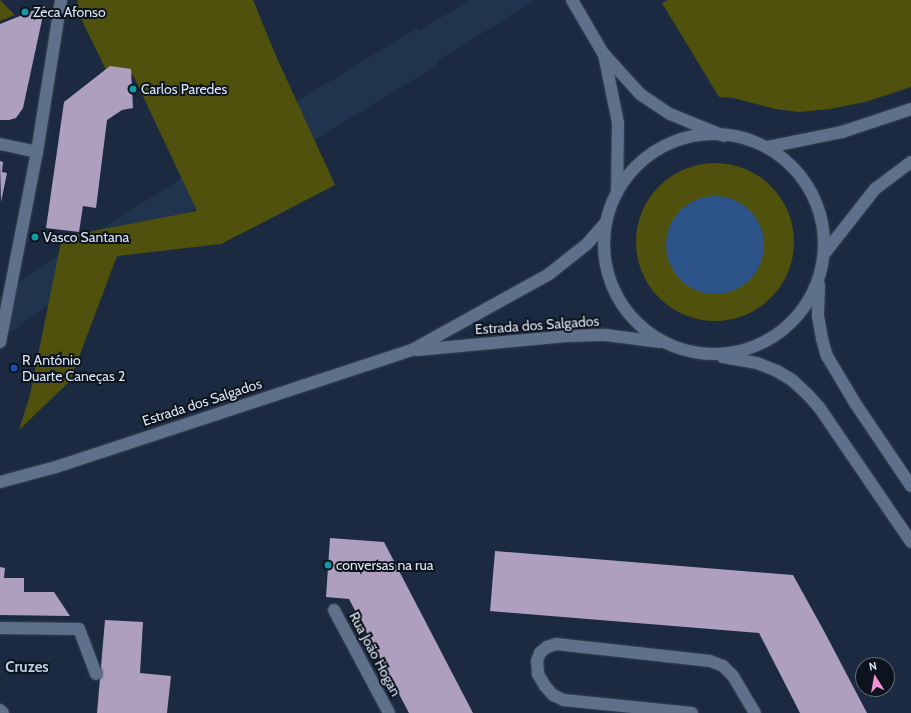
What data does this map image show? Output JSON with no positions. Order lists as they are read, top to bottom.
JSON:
{
  "streets": {
    "main road": ["Estrada dos Salgados", "Rua João Hogan"]
  },
  "districts": ["Cruzes"],
  "places": [
    "Zeca Afonso",
    "Carlos Paredes",
    "Vasco Santana",
    "R António Duarte Caneças 2",
    "conversas na rua"
  ],
  "north": "top"
}
